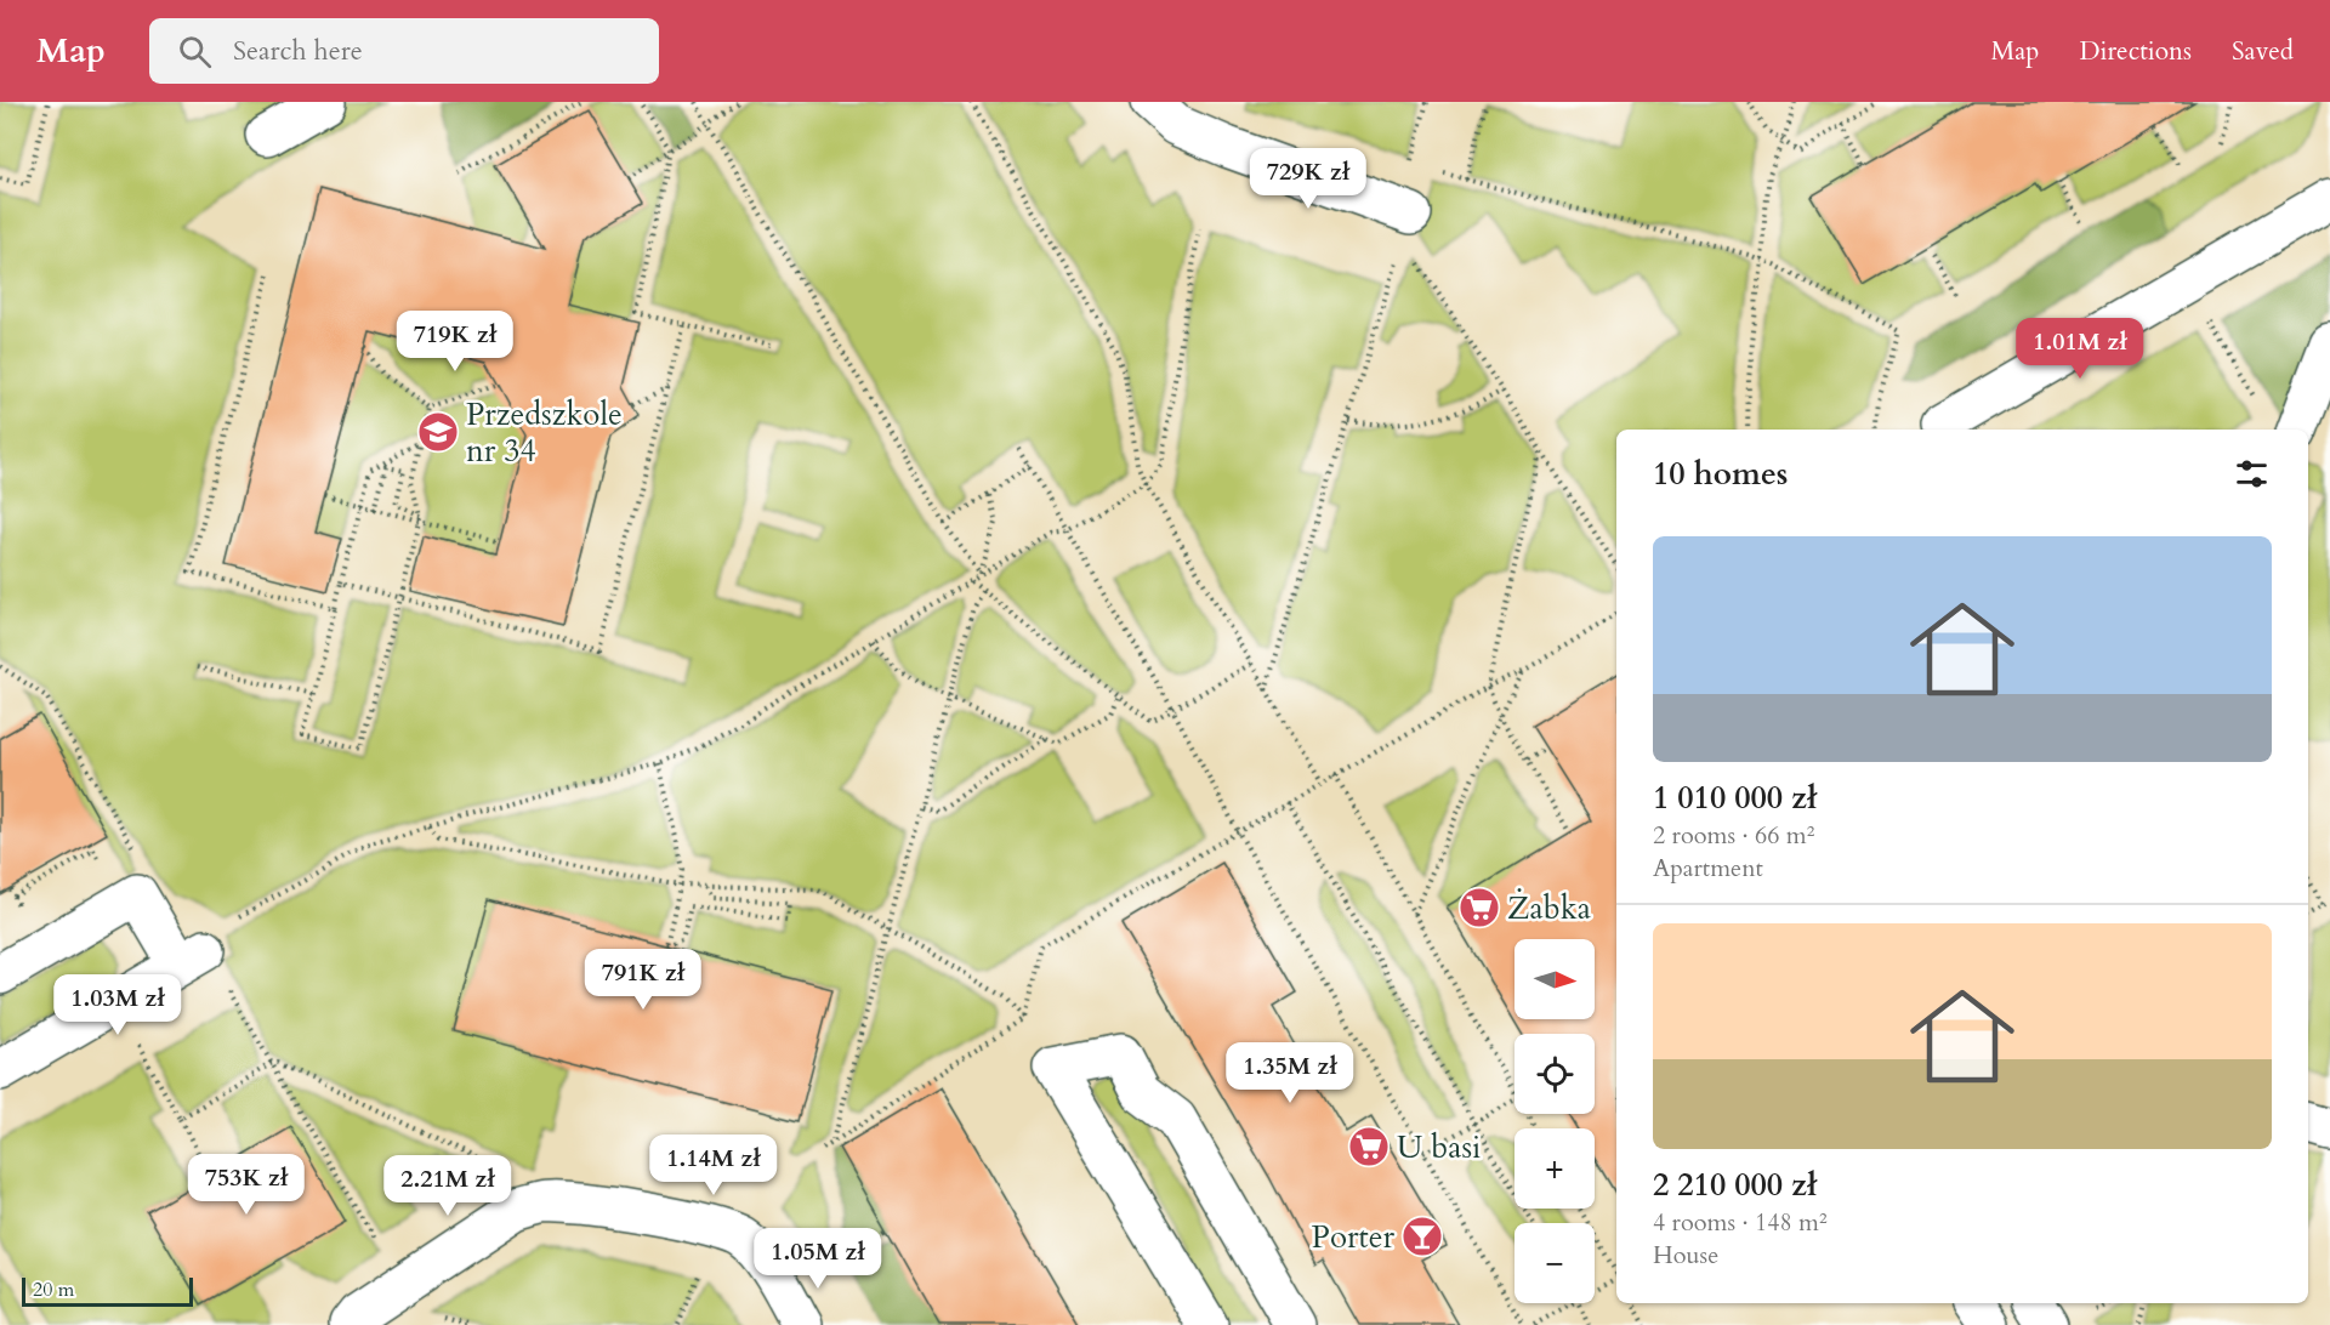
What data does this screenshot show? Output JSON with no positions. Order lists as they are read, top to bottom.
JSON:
{
  "places": {
    "school or university": ["Przedszkole nr 34"],
    "supermarket": ["Żabka", "U basi"],
    "bar": ["Porter"]
  },
  "scale_bar": "20 m",
  "north": "right",
  "page": {
    "header": "Map",
    "search": "Search here",
    "nav": ["Map", "Directions", "Saved"],
    "price": [
      "729K zł",
      "719K zł",
      "1.01M zł",
      "791K zł",
      "1.03M zł",
      "1.35M zł",
      "1.14M zł",
      "753K zł",
      "2.21M zł",
      "1.05M zł"
    ],
    "heading": "10 homes",
    "list": [
      {
        "name": "1 010 000 zł",
        "note": "2 rooms · 66 m² · Apartment"
      },
      {
        "name": "2 210 000 zł",
        "note": "4 rooms · 148 m² · House"
      }
    ],
    "map_buttons": ["+", "−"],
    "scale": "20 m"
  }
}
